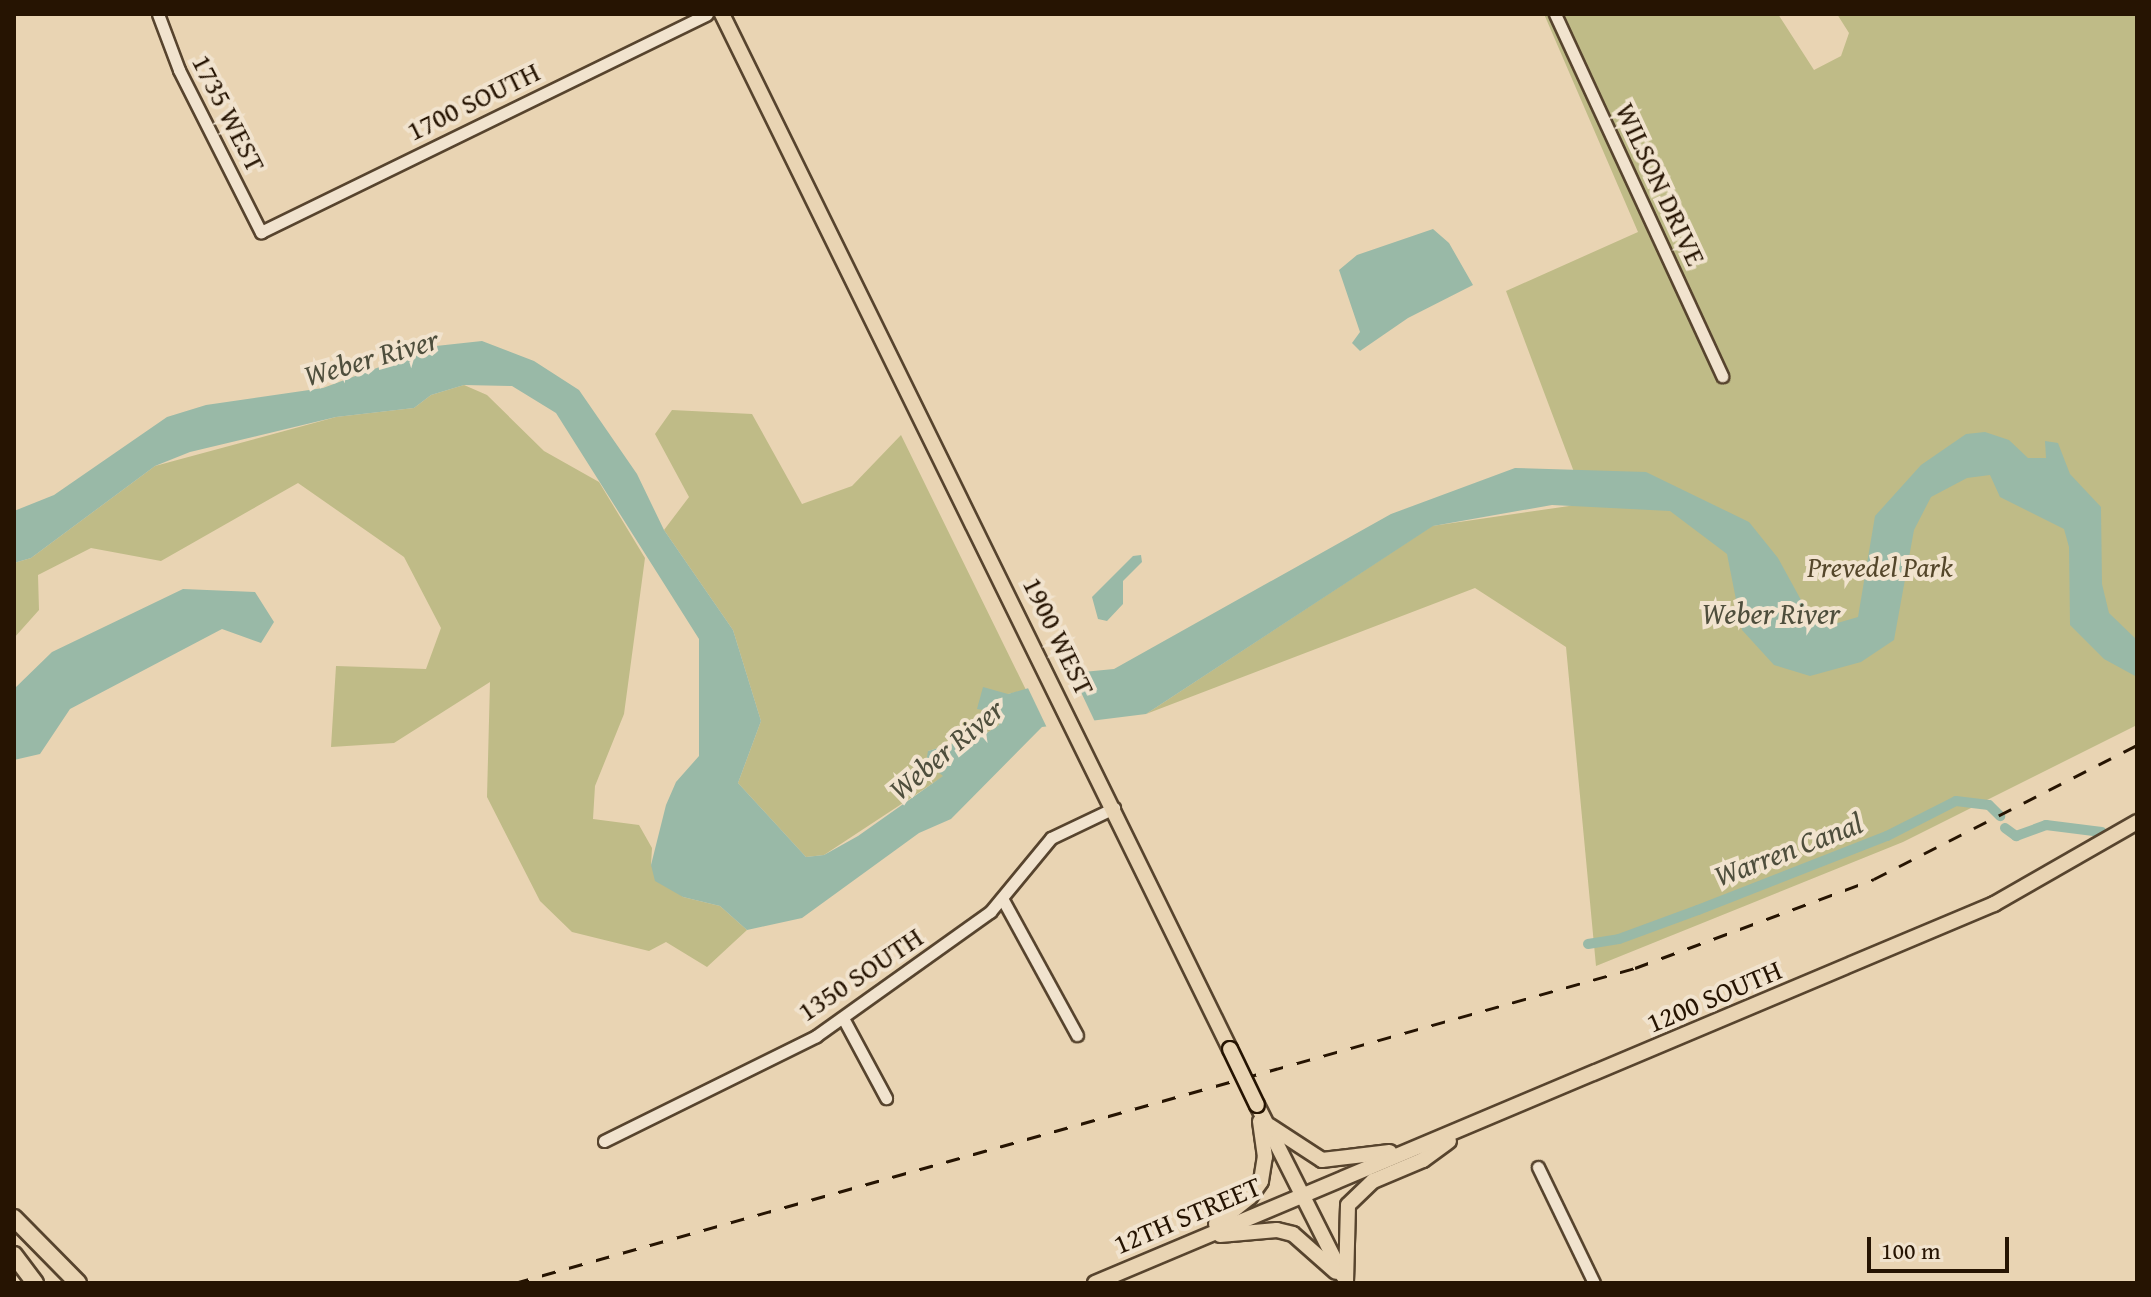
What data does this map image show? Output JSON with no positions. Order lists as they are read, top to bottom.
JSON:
{
  "streets": {
    "main road": ["1900 WEST", "1200 SOUTH", "12TH STREET"],
    "street": [
      "1700 SOUTH",
      "1735 WEST",
      "WILSON DRIVE",
      "1350 SOUTH"
    ]
  },
  "crossings": [
    ["1700 SOUTH", "1735 WEST"],
    ["1900 WEST", "1350 SOUTH"],
    ["1900 WEST", "1200 SOUTH"],
    ["1900 WEST", "12TH STREET"],
    ["1200 SOUTH", "12TH STREET"]
  ],
  "water": ["Weber River", "Warren Canal"],
  "parks": ["Prevedel Park"],
  "scale_bar": "100 m"
}
